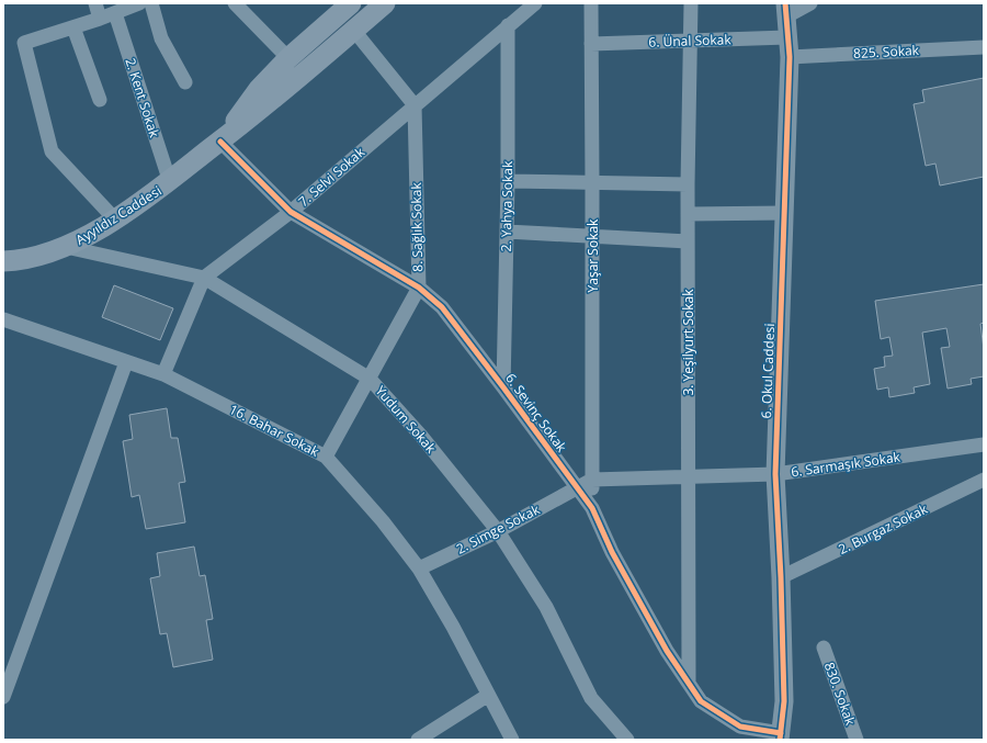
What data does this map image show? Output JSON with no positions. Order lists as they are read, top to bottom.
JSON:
{
  "streets": {
    "main road": ["Ayyıldız Caddesi"],
    "street": [
      "6. Ünal Sokak",
      "825. Sokak",
      "2. Kent Sokak",
      "7. Selvi Sokak",
      "2. Yahya Sokak",
      "8. Sağlık Sokak",
      "Yaşar Sokak",
      "3. Yeşilyurt Sokak",
      "6. Okul Caddesi",
      "6. Sevinç Sokak",
      "Yudum Sokak",
      "16. Bahar Sokak",
      "6. Sarmaşık Sokak",
      "2. Simge Sokak",
      "2. Burgaz Sokak",
      "830. Sokak"
    ]
  },
  "crossings": [
    ["6. Ünal Sokak", "Yaşar Sokak"],
    ["6. Ünal Sokak", "3. Yeşilyurt Sokak"],
    ["6. Ünal Sokak", "6. Okul Caddesi"],
    ["825. Sokak", "6. Okul Caddesi"],
    ["2. Kent Sokak", "Ayyıldız Caddesi"],
    ["7. Selvi Sokak", "2. Yahya Sokak"],
    ["7. Selvi Sokak", "8. Sağlık Sokak"],
    ["7. Selvi Sokak", "6. Sevinç Sokak"],
    ["7. Selvi Sokak", "Yudum Sokak"],
    ["7. Selvi Sokak", "16. Bahar Sokak"],
    ["2. Yahya Sokak", "6. Sevinç Sokak"],
    ["Ayyıldız Caddesi", "6. Sevinç Sokak"],
    ["Ayyıldız Caddesi", "Yudum Sokak"],
    ["8. Sağlık Sokak", "6. Sevinç Sokak"],
    ["8. Sağlık Sokak", "Yudum Sokak"],
    ["8. Sağlık Sokak", "16. Bahar Sokak"],
    ["Yaşar Sokak", "6. Sevinç Sokak"],
    ["Yaşar Sokak", "6. Sarmaşık Sokak"],
    ["3. Yeşilyurt Sokak", "6. Sevinç Sokak"],
    ["3. Yeşilyurt Sokak", "6. Sarmaşık Sokak"],
    ["6. Okul Caddesi", "6. Sevinç Sokak"],
    ["6. Okul Caddesi", "6. Sarmaşık Sokak"],
    ["6. Okul Caddesi", "2. Burgaz Sokak"],
    ["6. Sevinç Sokak", "6. Sarmaşık Sokak"],
    ["6. Sevinç Sokak", "2. Simge Sokak"],
    ["Yudum Sokak", "2. Simge Sokak"],
    ["16. Bahar Sokak", "2. Simge Sokak"],
    ["6. Sarmaşık Sokak", "2. Simge Sokak"]
  ]
}
